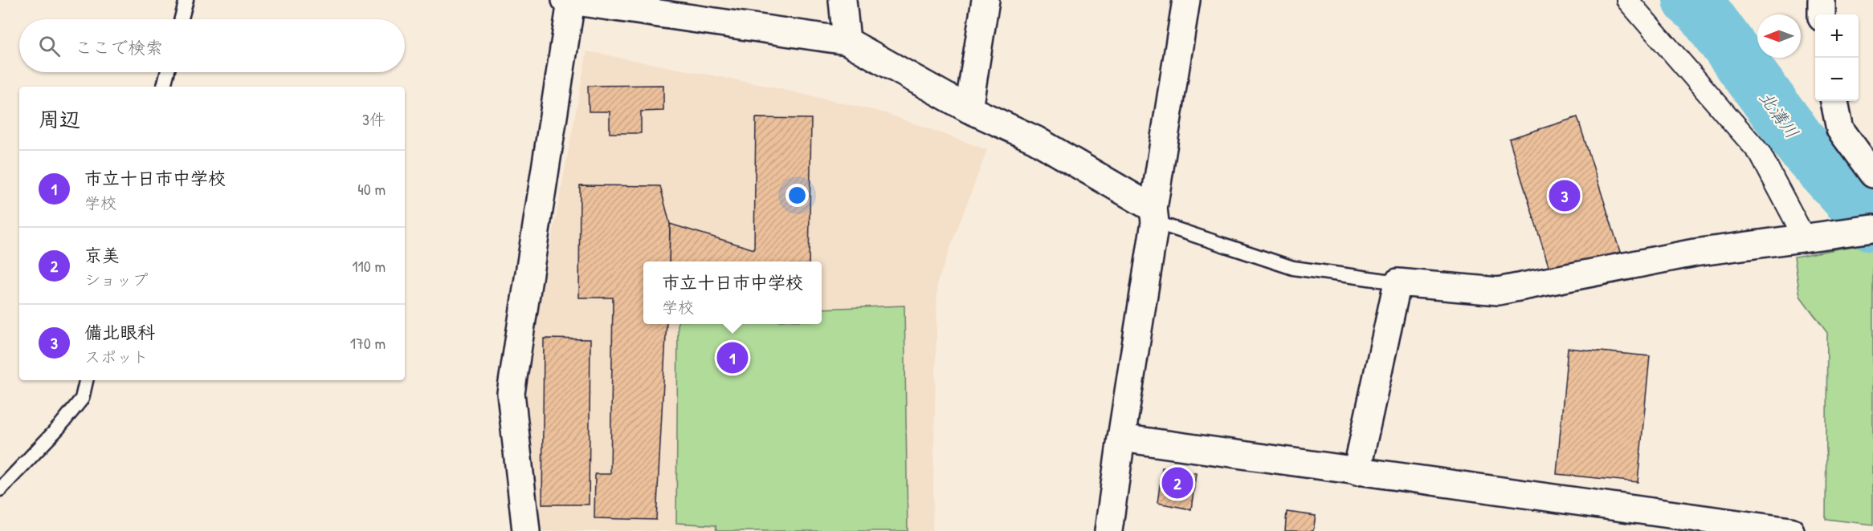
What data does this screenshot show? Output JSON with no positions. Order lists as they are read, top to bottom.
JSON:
{
  "water": ["北溝川"],
  "north": "left",
  "page": {
    "map_buttons": ["+", "−"],
    "search": "ここで検索",
    "heading": ["周辺", "3件"],
    "list": [
      {
        "mark": "1",
        "name": "市立十日市中学校",
        "note": "学校",
        "value": "40 m"
      },
      {
        "mark": "2",
        "name": "京美",
        "note": "ショップ",
        "value": "110 m"
      },
      {
        "mark": "3",
        "name": "備北眼科",
        "note": "スポット",
        "value": "170 m"
      }
    ],
    "pins": ["3", "1", "2"],
    "popup": ["市立十日市中学校", "学校"]
  }
}
